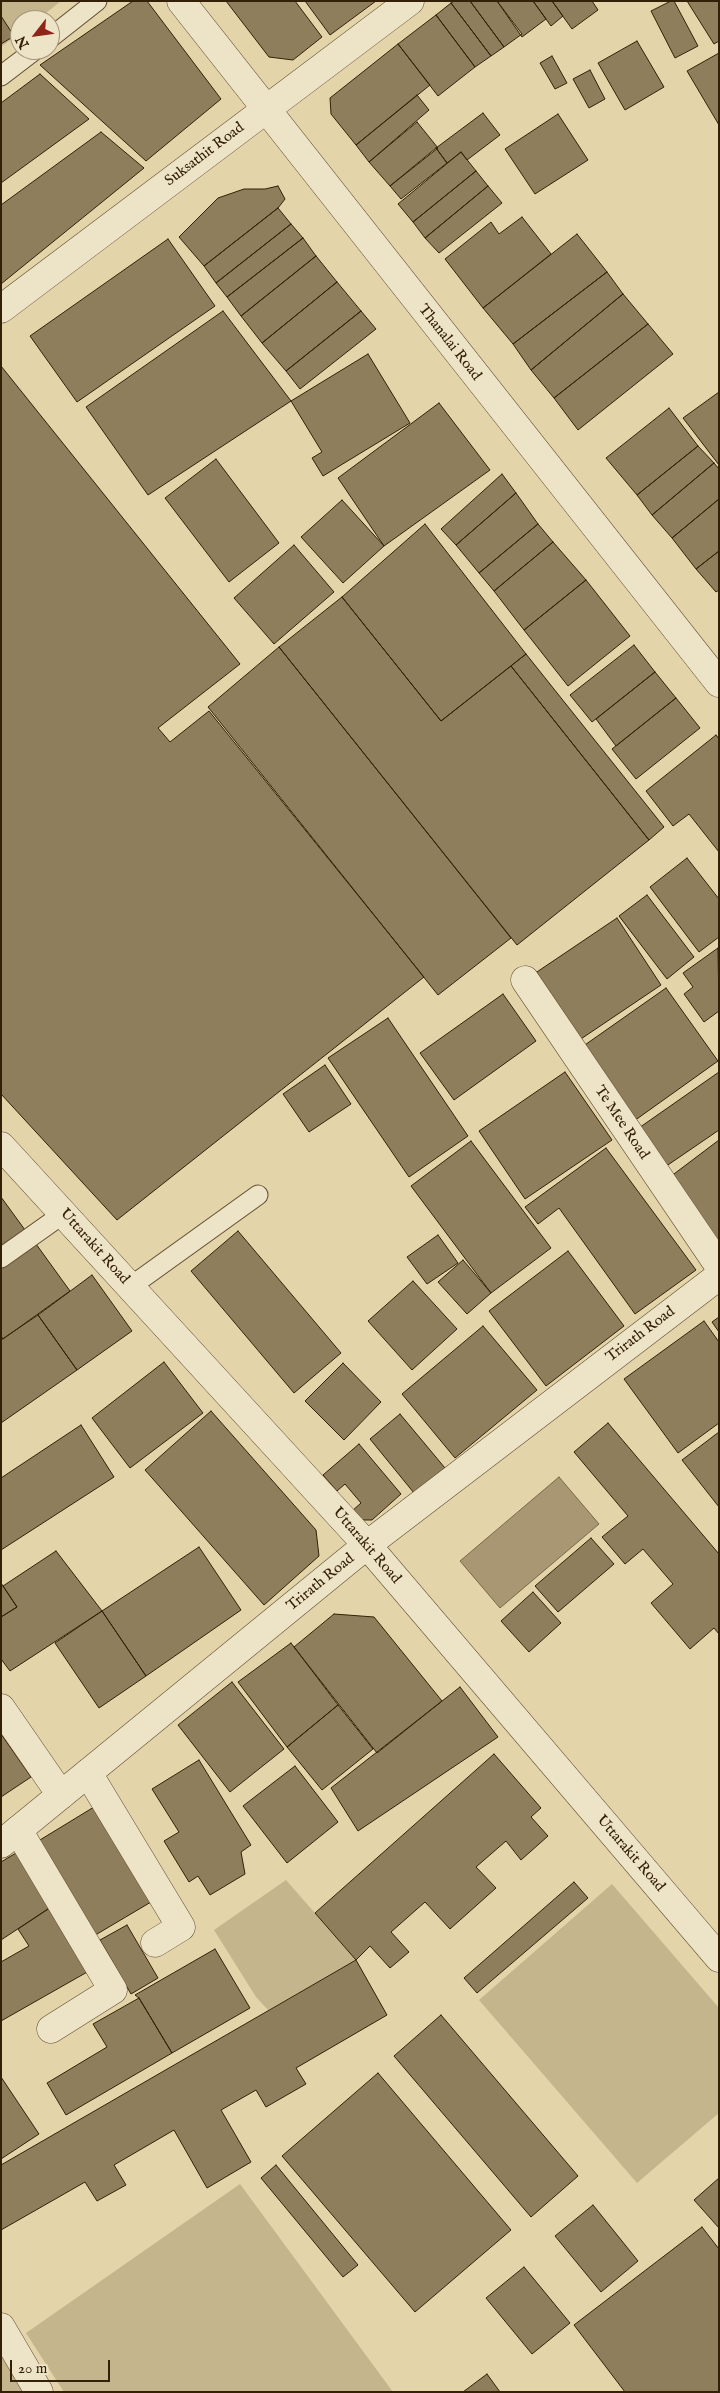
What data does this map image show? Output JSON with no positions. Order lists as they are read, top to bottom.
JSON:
{
  "streets": {
    "street": [
      "Suksathit Road",
      "Thanalai Road",
      "Te Mee Road",
      "Uttarakit Road",
      "Trirath Road"
    ]
  },
  "crossings": [
    ["Suksathit Road", "Thanalai Road"],
    ["Uttarakit Road", "Trirath Road"]
  ],
  "scale_bar": "20 m",
  "north": "bottom left"
}
